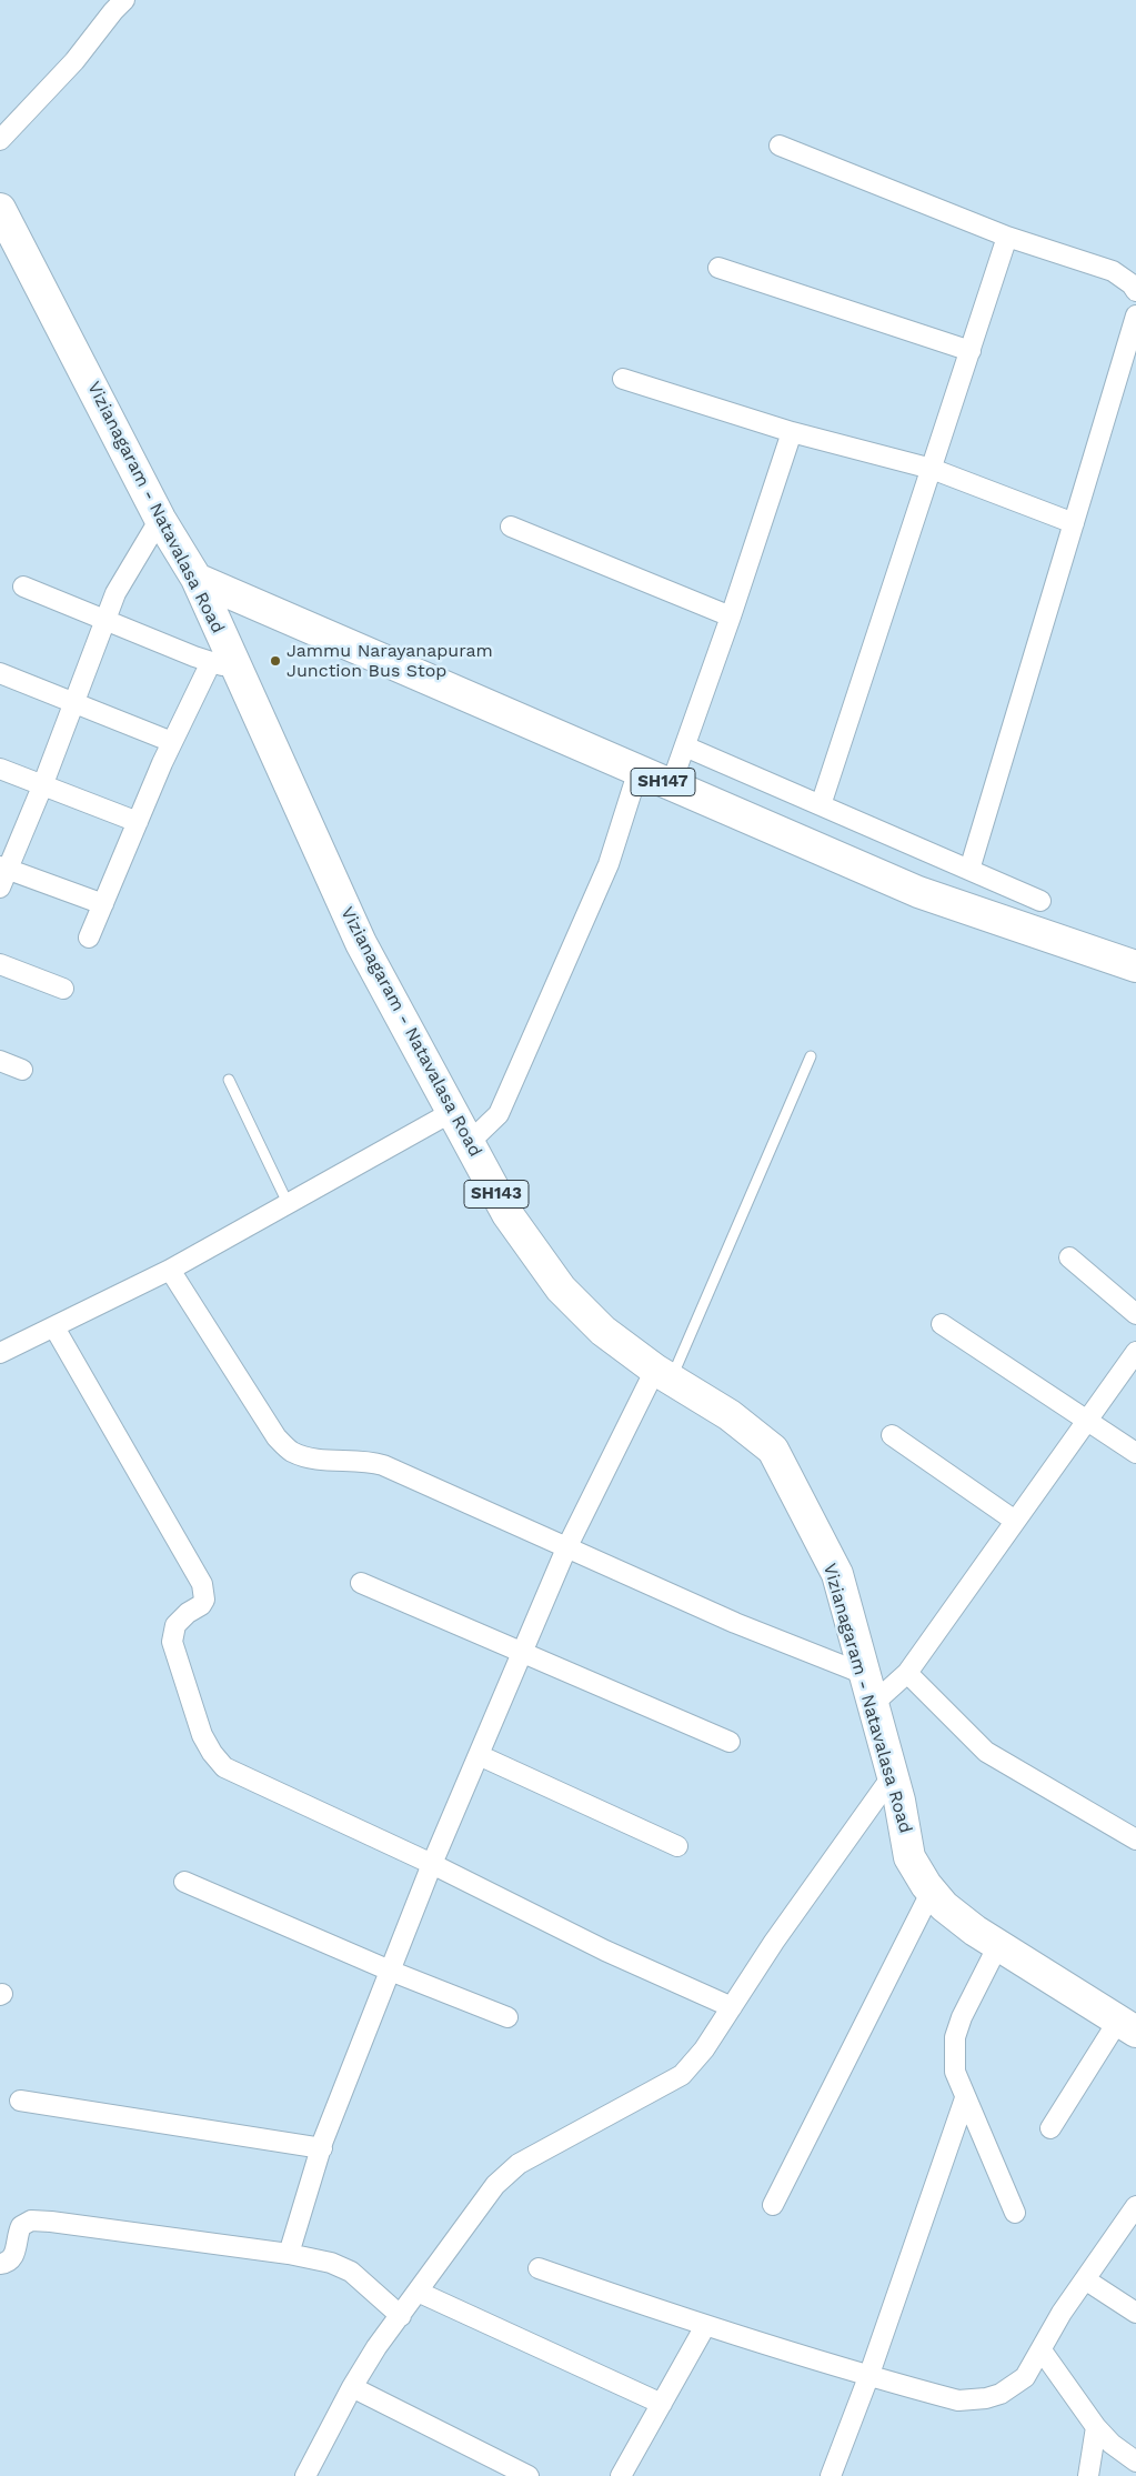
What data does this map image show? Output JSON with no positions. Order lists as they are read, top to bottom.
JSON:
{
  "streets": {
    "main road": ["Vizianagaram - Natavalasa Road", "SH147", "SH143"]
  },
  "crossings": [
    ["Vizianagaram - Natavalasa Road", "SH147"]
  ],
  "places": ["Jammu Narayanapuram Junction Bus Stop"]
}
